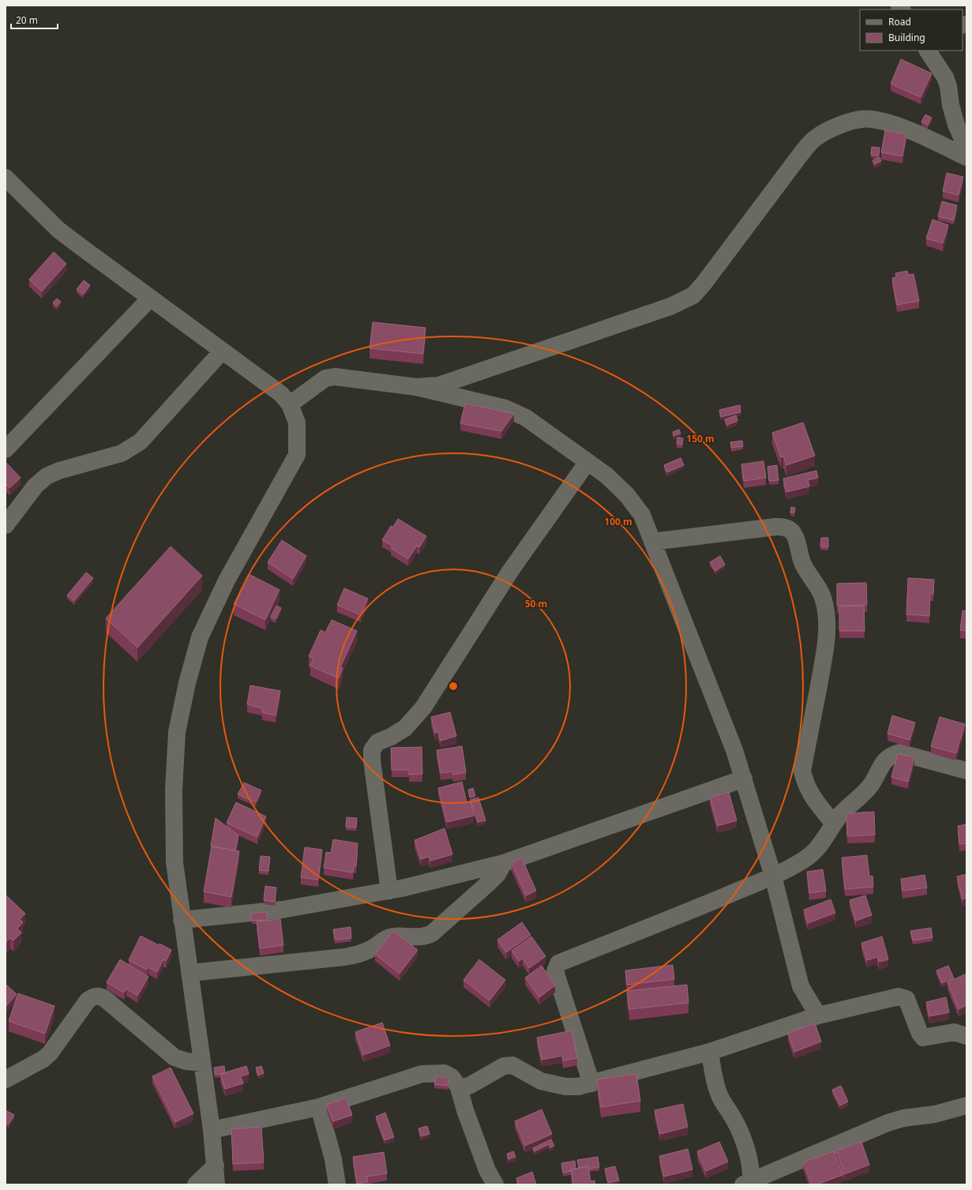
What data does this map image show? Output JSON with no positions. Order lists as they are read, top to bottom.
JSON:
{
  "legend": ["Road", "Building"],
  "scale_bar": "20 m",
  "rings": ["150 m", "100 m", "50 m"]
}
